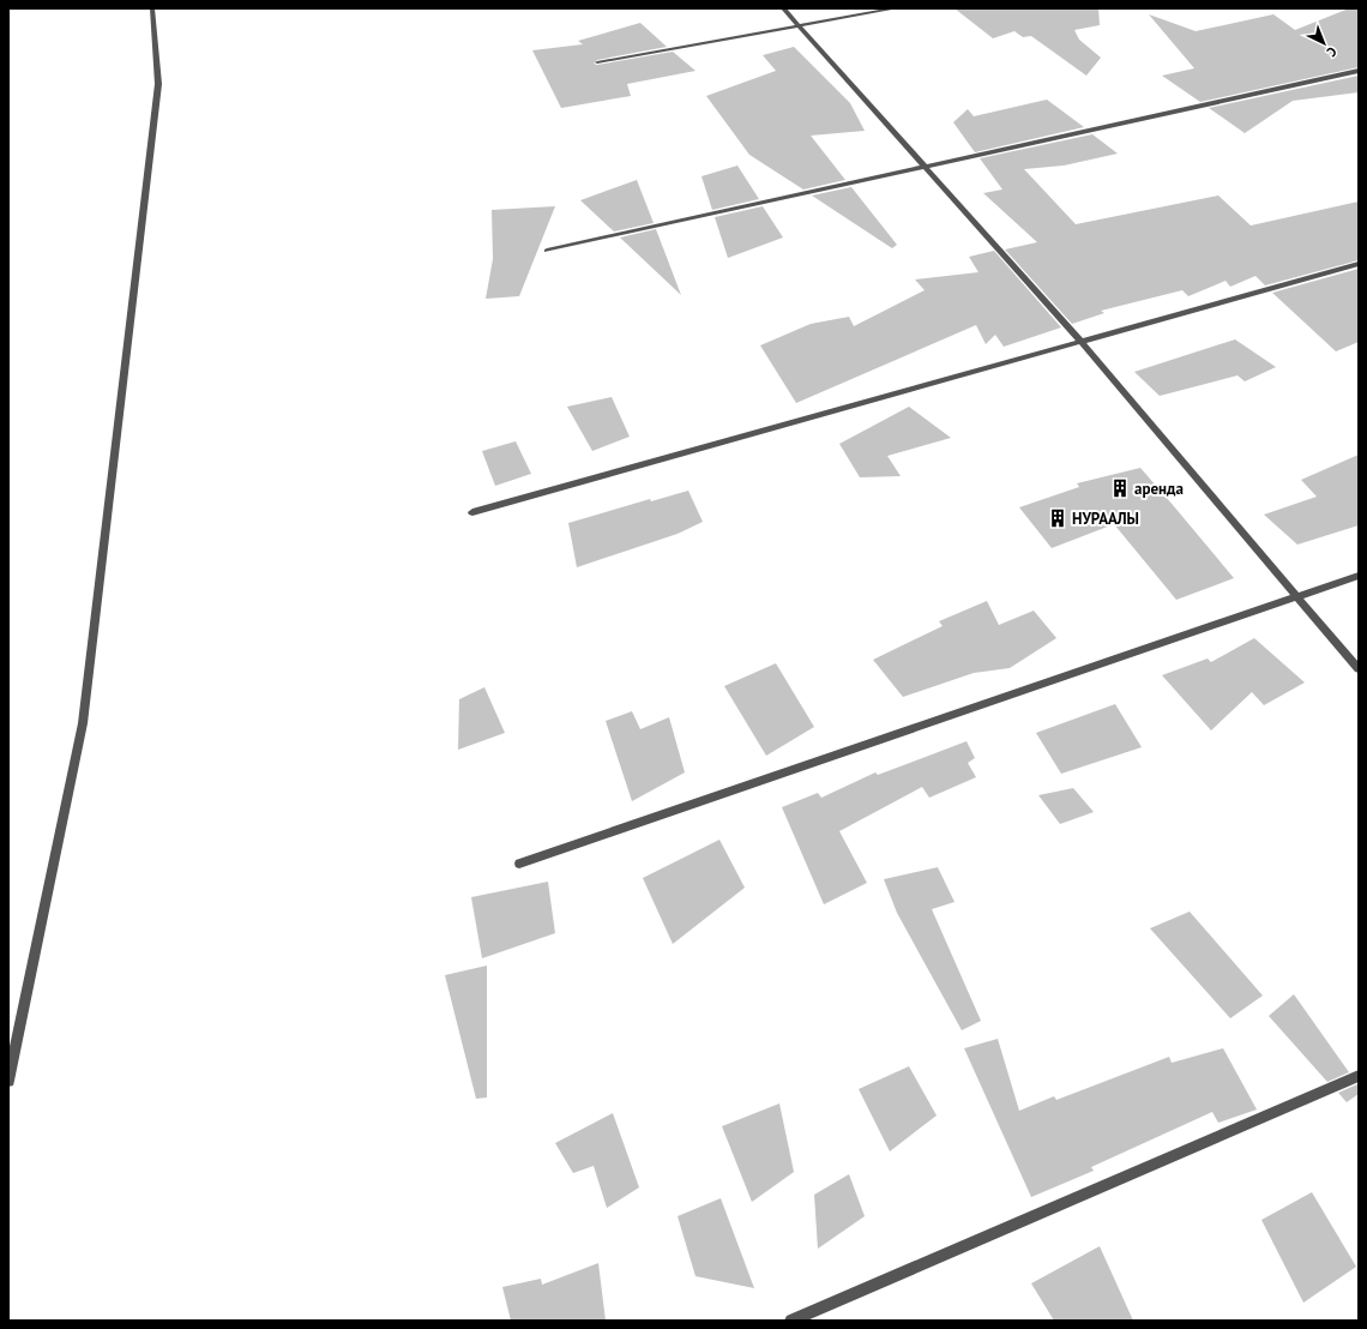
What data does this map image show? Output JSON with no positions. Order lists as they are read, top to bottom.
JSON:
{
  "places": {
    "building": ["аренда", "НУРААЛЫ"]
  },
  "north": "bottom right"
}
